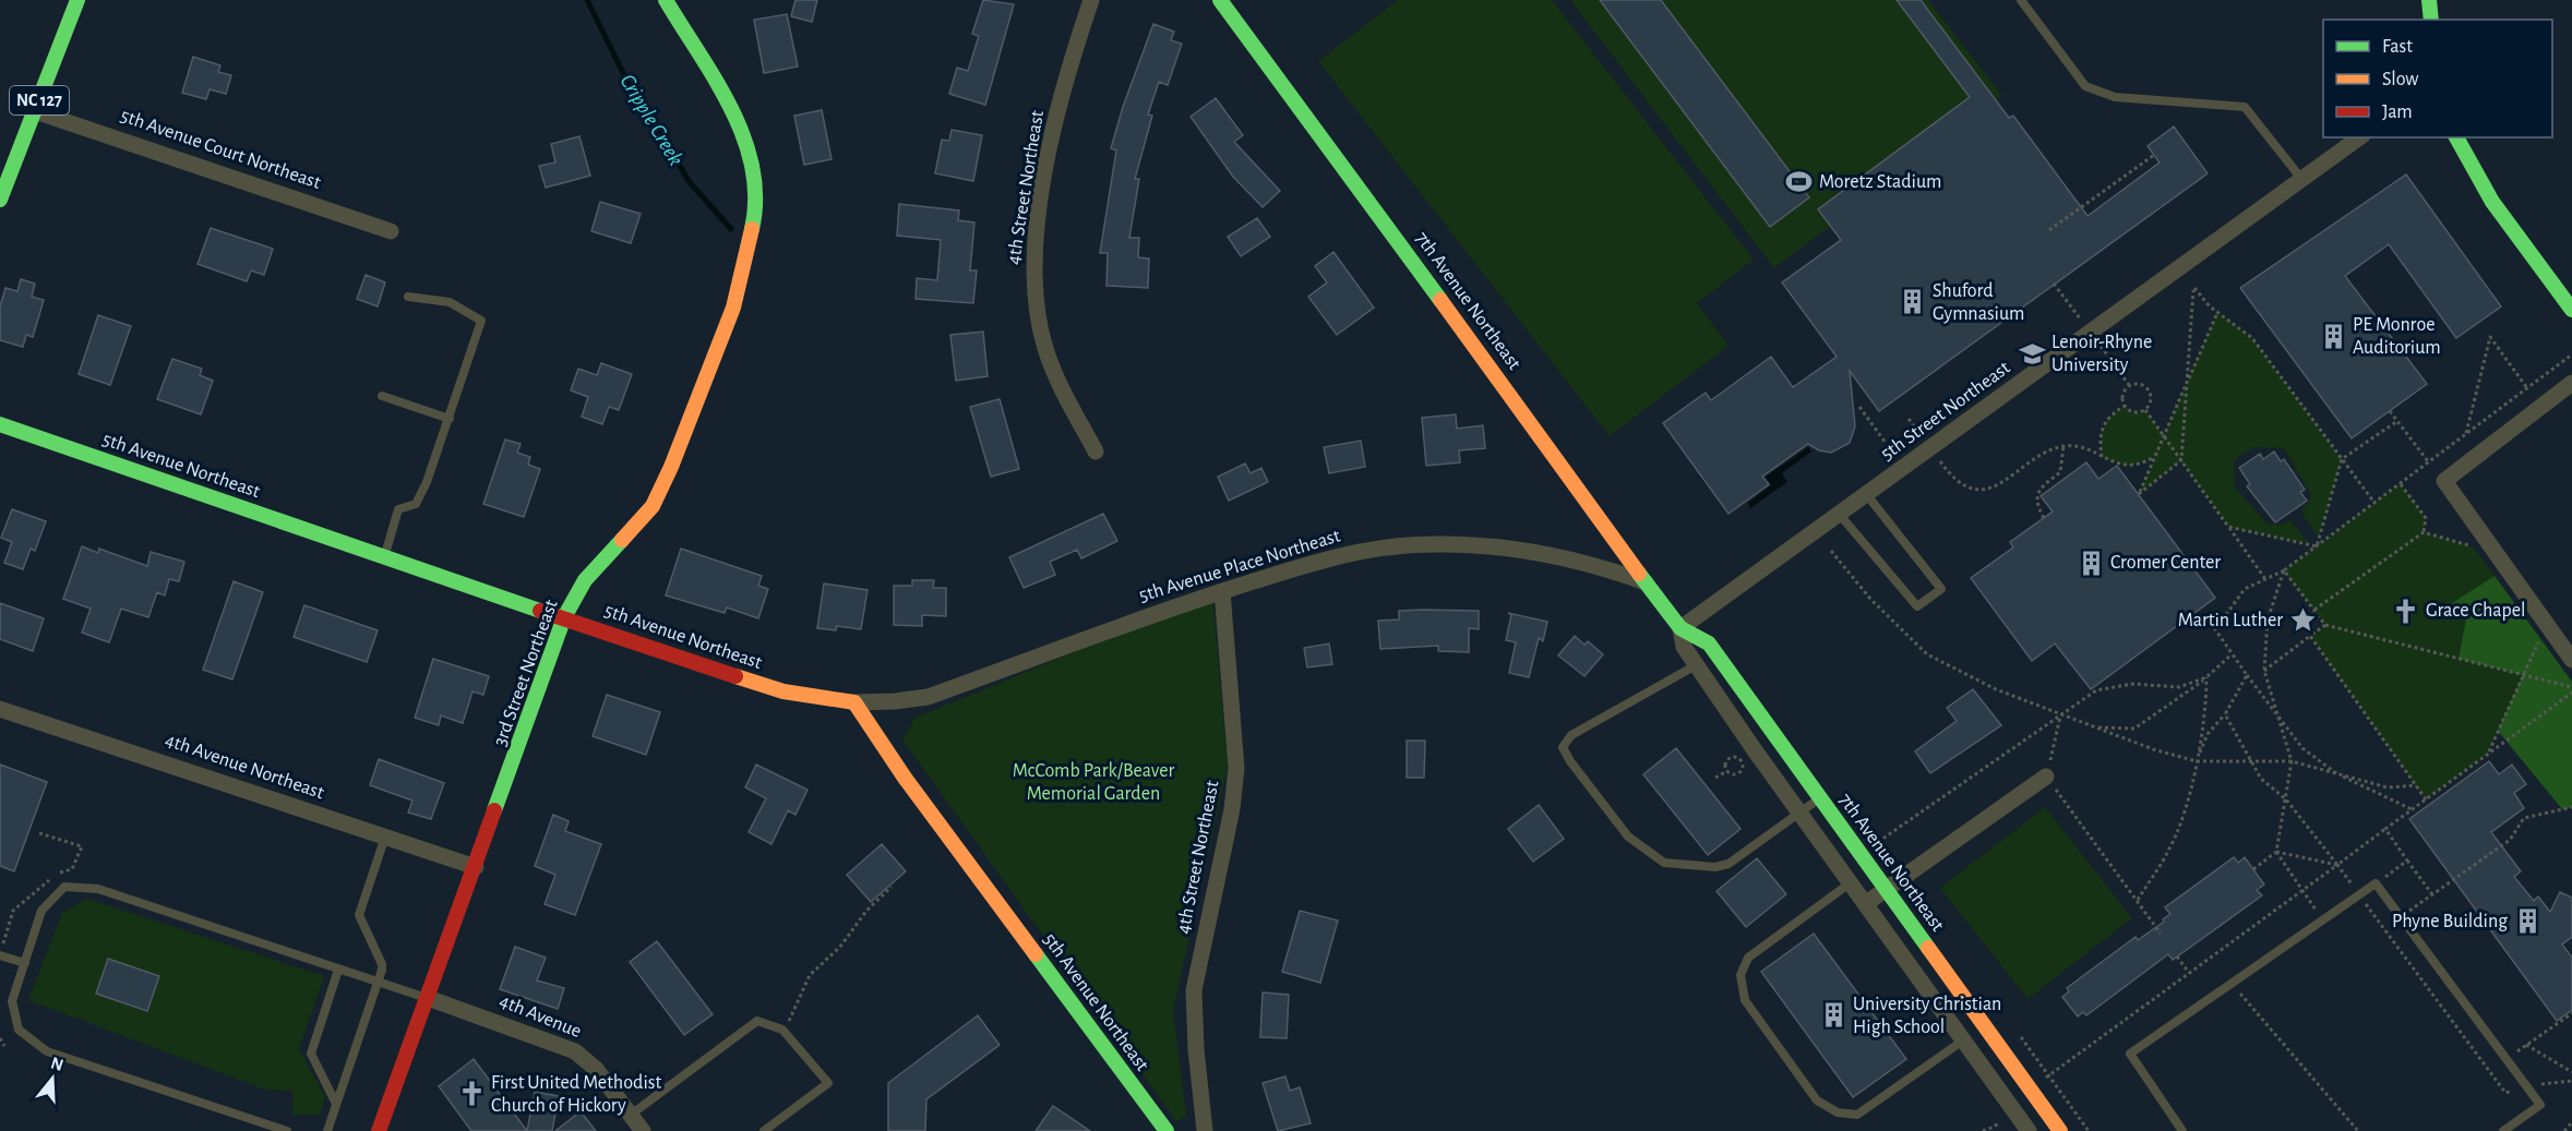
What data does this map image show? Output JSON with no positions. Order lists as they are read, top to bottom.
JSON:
{
  "streets": {
    "street": [
      "NC 127",
      "5th Avenue Court Northeast",
      "4th Street Northeast",
      "7th Avenue Northeast",
      "5th Street Northeast",
      "5th Avenue Northeast",
      "5th Avenue Place Northeast",
      "3rd Street Northeast",
      "4th Avenue Northeast",
      "4th Avenue"
    ]
  },
  "crossings": [
    ["NC 127", "5th Avenue Court Northeast"],
    ["4th Street Northeast", "5th Avenue Place Northeast"],
    ["7th Avenue Northeast", "5th Street Northeast"],
    ["7th Avenue Northeast", "5th Avenue Place Northeast"],
    ["5th Avenue Northeast", "5th Avenue Place Northeast"],
    ["5th Avenue Northeast", "3rd Street Northeast"],
    ["3rd Street Northeast", "4th Avenue Northeast"],
    ["3rd Street Northeast", "4th Avenue"]
  ],
  "water": ["Cripple Creek"],
  "parks": ["McComb Park/Beaver Memorial Garden"],
  "places": {
    "sports": ["Moretz Stadium"],
    "building": [
      "Shuford Gymnasium",
      "PE Monroe Auditorium",
      "Cromer Center",
      "Phyne Building",
      "University Christian High School"
    ],
    "school or university": ["Lenoir-Rhyne University"],
    "church": ["Grace Chapel", "First United Methodist Church of Hickory"],
    "place": ["Martin Luther"]
  },
  "legend": ["Fast", "Slow", "Jam"],
  "north": "top"
}
